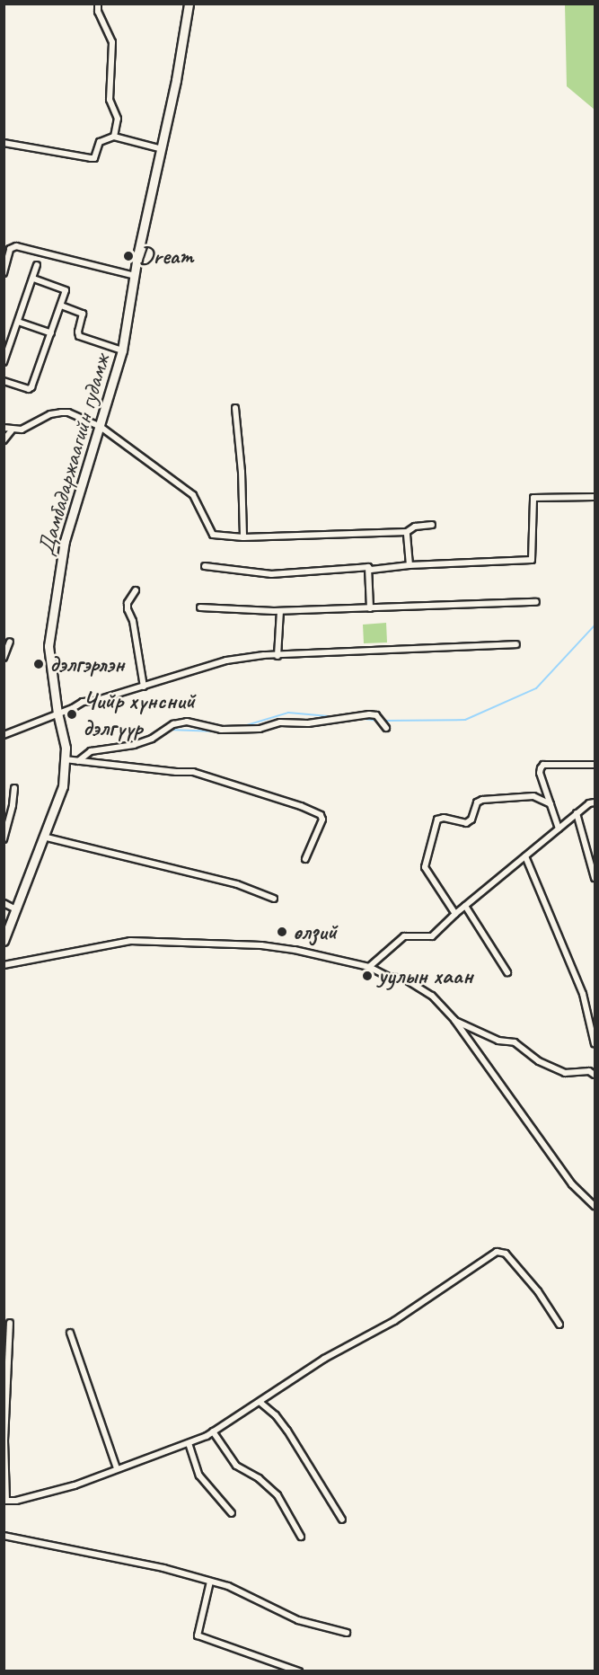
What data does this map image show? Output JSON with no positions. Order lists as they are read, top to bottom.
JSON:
{
  "streets": {
    "main road": ["Дамбадаржаагийн гудамж"]
  },
  "places": [
    "Dream",
    "дэлгэрлэн",
    "Чийр хүнсний дэлгүүр",
    "өлзий",
    "уулын хаан"
  ]
}
